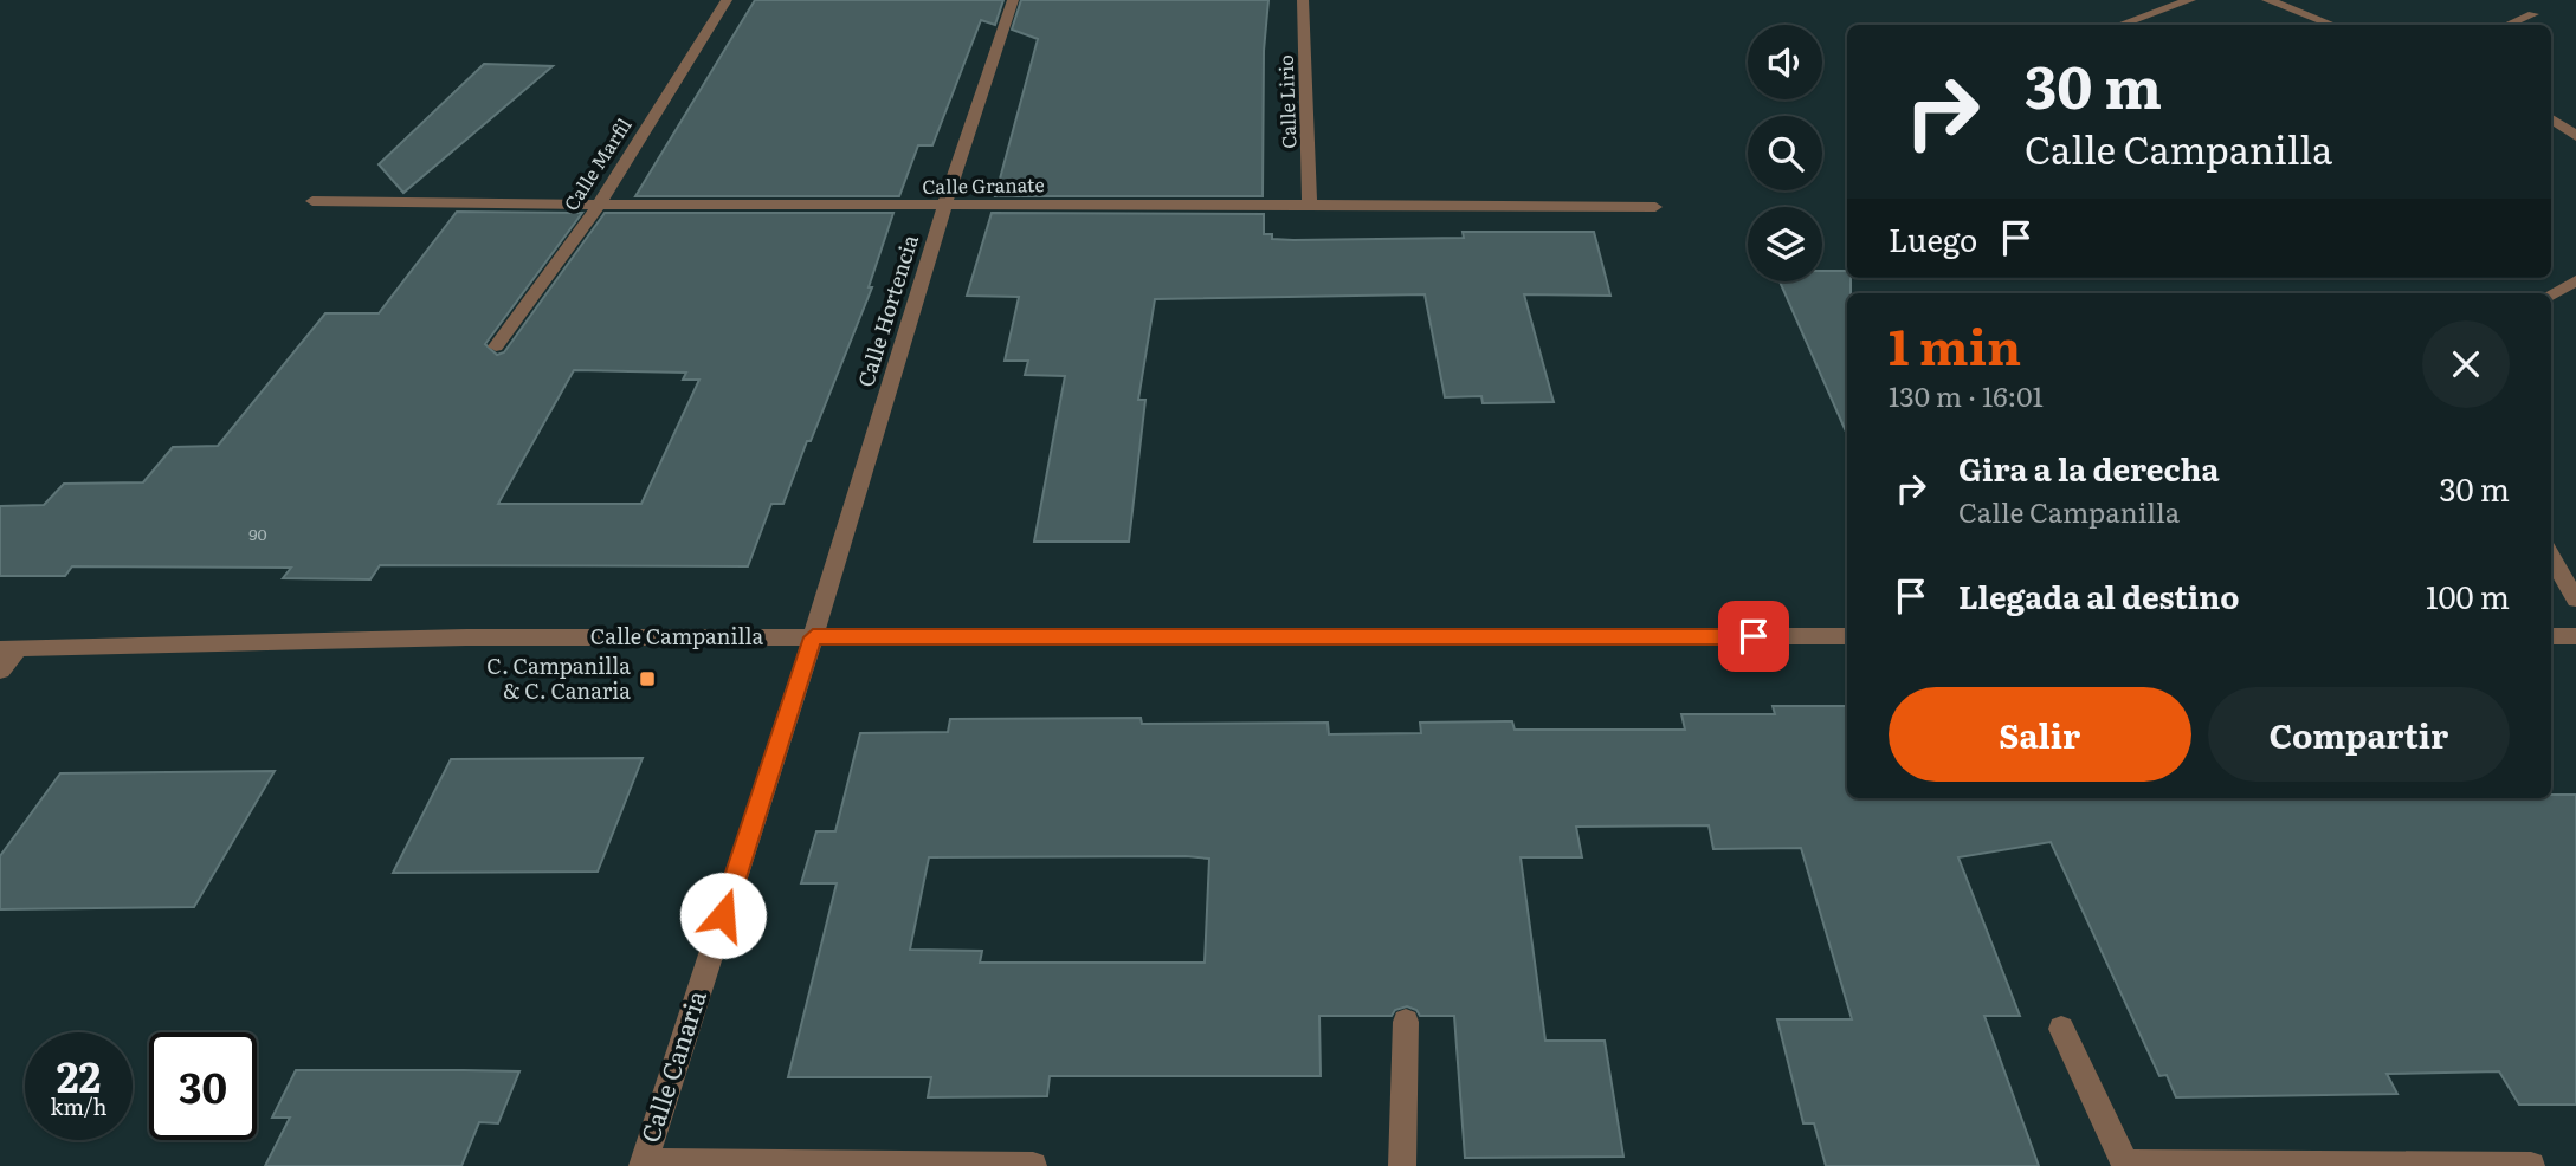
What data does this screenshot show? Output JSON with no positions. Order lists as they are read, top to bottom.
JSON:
{
  "streets": {
    "street": [
      "Calle Lirio",
      "Calle Marfil",
      "Calle Granate",
      "Calle Hortencia",
      "Calle Campanilla",
      "Calle Canaria"
    ]
  },
  "crossings": [
    ["Calle Lirio", "Calle Granate"],
    ["Calle Marfil", "Calle Granate"],
    ["Calle Granate", "Calle Hortencia"],
    ["Calle Hortencia", "Calle Campanilla"],
    ["Calle Hortencia", "Calle Canaria"],
    ["Calle Campanilla", "Calle Canaria"]
  ],
  "places": {
    "transit": ["C. Campanilla & C. Canaria"]
  },
  "house_numbers": ["90"],
  "page": {
    "turn": ["30 m", "Calle Campanilla"],
    "then": "Luego",
    "heading": ["1 min", "130 m · 16:01"],
    "list": [
      {
        "name": "Gira a la derecha",
        "note": "Calle Campanilla",
        "value": "30 m"
      },
      {
        "name": "Llegada al destino",
        "value": "100 m"
      }
    ],
    "buttons": ["Salir", "Compartir"],
    "speed": "22 km/h",
    "limit": "30"
  }
}
